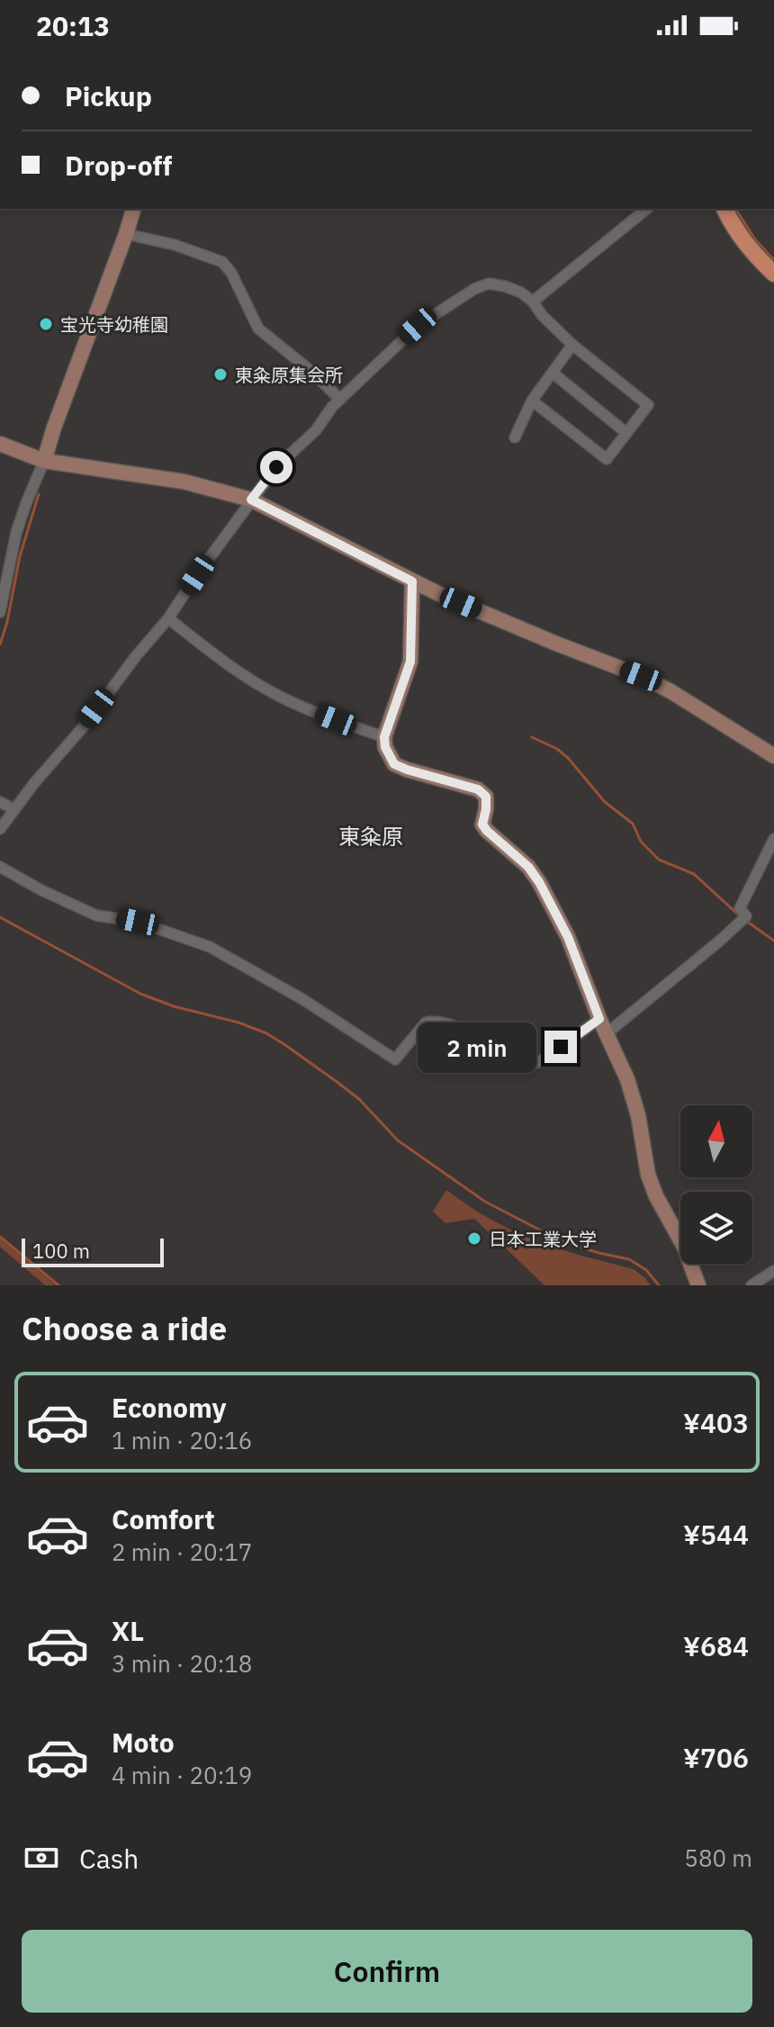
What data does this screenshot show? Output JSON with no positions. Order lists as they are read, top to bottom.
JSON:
{
  "districts": ["東粂原"],
  "places": ["宝光寺幼稚園", "東粂原集会所", "日本工業大学"],
  "scale_bar": "100 m",
  "north": "top",
  "page": {
    "status": "20:13",
    "banner": ["Pickup", "Drop-off"],
    "bubble": "2 min",
    "scale": "100 m",
    "heading": "Choose a ride",
    "list": [
      {
        "name": "Economy",
        "note": "1 min · 20:16",
        "value": "¥403"
      },
      {
        "name": "Comfort",
        "note": "2 min · 20:17",
        "value": "¥544"
      },
      {
        "name": "XL",
        "note": "3 min · 20:18",
        "value": "¥684"
      },
      {
        "name": "Moto",
        "note": "4 min · 20:19",
        "value": "¥706"
      }
    ],
    "pay": ["Cash", "580 m"],
    "buttons": "Confirm"
  }
}
